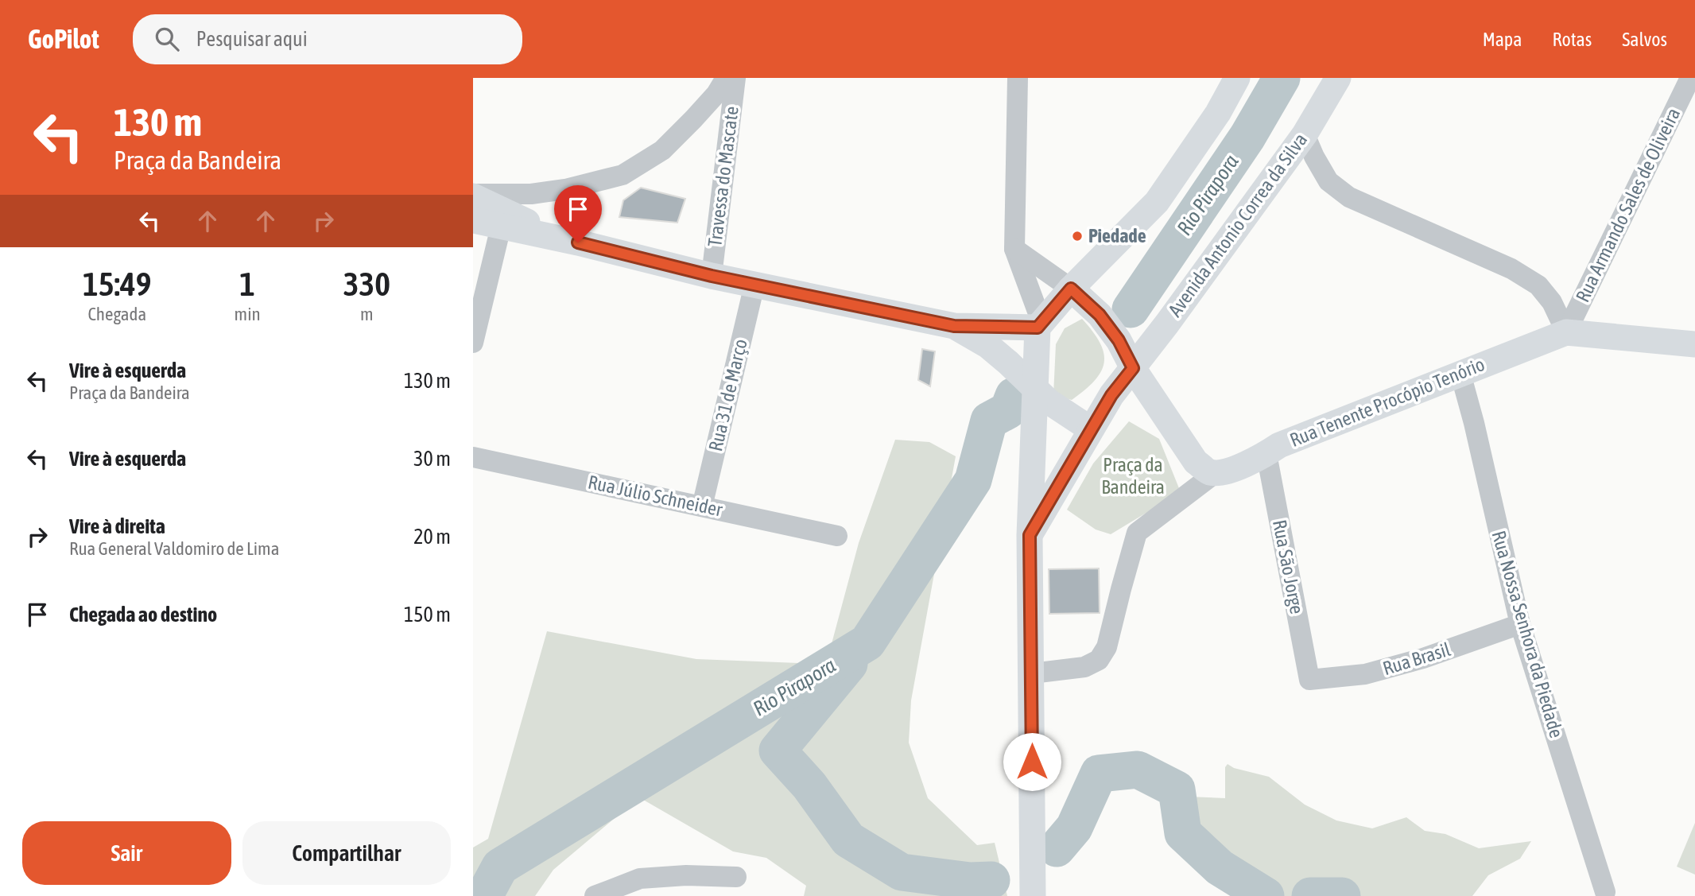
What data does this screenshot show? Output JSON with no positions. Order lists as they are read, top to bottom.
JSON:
{
  "streets": {
    "main road": ["Avenida Antonio Correa da Silva", "Rua Tenente Procópio Tenório"],
    "street": [
      "Travessa do Mascate",
      "Rua Armando Sales de Oliveira",
      "Rua 31 de Março",
      "Rua Júlio Schneider",
      "Rua São Jorge",
      "Rua Nossa Senhora da Piedade",
      "Rua Brasil"
    ]
  },
  "crossings": [
    ["Rua Armando Sales de Oliveira", "Rua Tenente Procópio Tenório"],
    ["Rua 31 de Março", "Rua Júlio Schneider"],
    ["Rua Tenente Procópio Tenório", "Rua São Jorge"],
    ["Rua Tenente Procópio Tenório", "Rua Nossa Senhora da Piedade"],
    ["Rua São Jorge", "Rua Brasil"],
    ["Rua Nossa Senhora da Piedade", "Rua Brasil"]
  ],
  "water": ["Rio Pirapora"],
  "parks": ["Praça da Bandeira"],
  "places": ["Piedade"],
  "page": {
    "header": "GoPilot",
    "search": "Pesquisar aqui",
    "nav": ["Mapa", "Rotas", "Salvos"],
    "turn": ["130 m", "Praça da Bandeira"],
    "eta": [
      "15:49",
      "Chegada",
      "1",
      "min",
      "330",
      "m"
    ],
    "list": [
      {
        "name": "Vire à esquerda",
        "note": "Praça da Bandeira",
        "value": "130 m"
      },
      {
        "name": "Vire à esquerda",
        "value": "30 m"
      },
      {
        "name": "Vire à direita",
        "note": "Rua General Valdomiro de Lima",
        "value": "20 m"
      },
      {
        "name": "Chegada ao destino",
        "value": "150 m"
      }
    ],
    "buttons": ["Sair", "Compartilhar"]
  }
}
